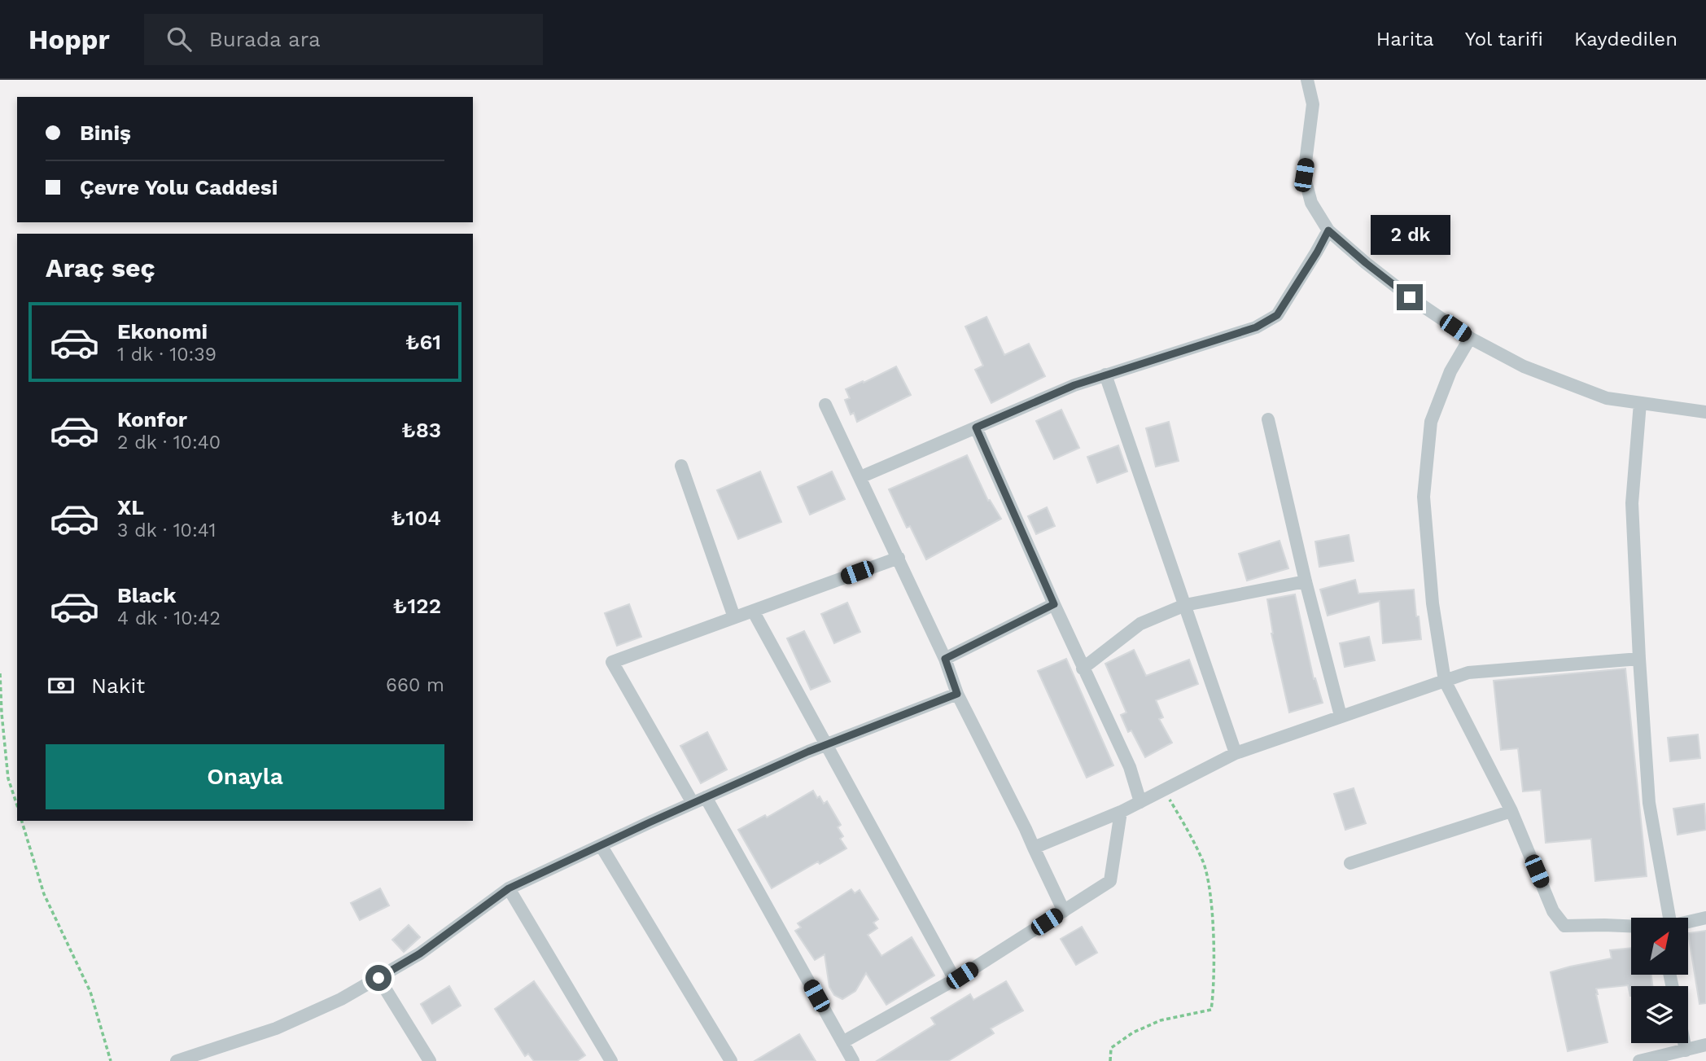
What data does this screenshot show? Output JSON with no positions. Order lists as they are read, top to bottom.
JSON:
{
  "north": "top right",
  "page": {
    "header": "Hoppr",
    "search": "Burada ara",
    "nav": ["Harita", "Yol tarifi", "Kaydedilen"],
    "banner": ["Biniş", "Çevre Yolu Caddesi"],
    "bubble": "2 dk",
    "heading": "Araç seç",
    "list": [
      {
        "name": "Ekonomi",
        "note": "1 dk · 10:39",
        "value": "₺61"
      },
      {
        "name": "Konfor",
        "note": "2 dk · 10:40",
        "value": "₺83"
      },
      {
        "name": "XL",
        "note": "3 dk · 10:41",
        "value": "₺104"
      },
      {
        "name": "Black",
        "note": "4 dk · 10:42",
        "value": "₺122"
      }
    ],
    "pay": ["Nakit", "660 m"],
    "buttons": "Onayla"
  }
}
